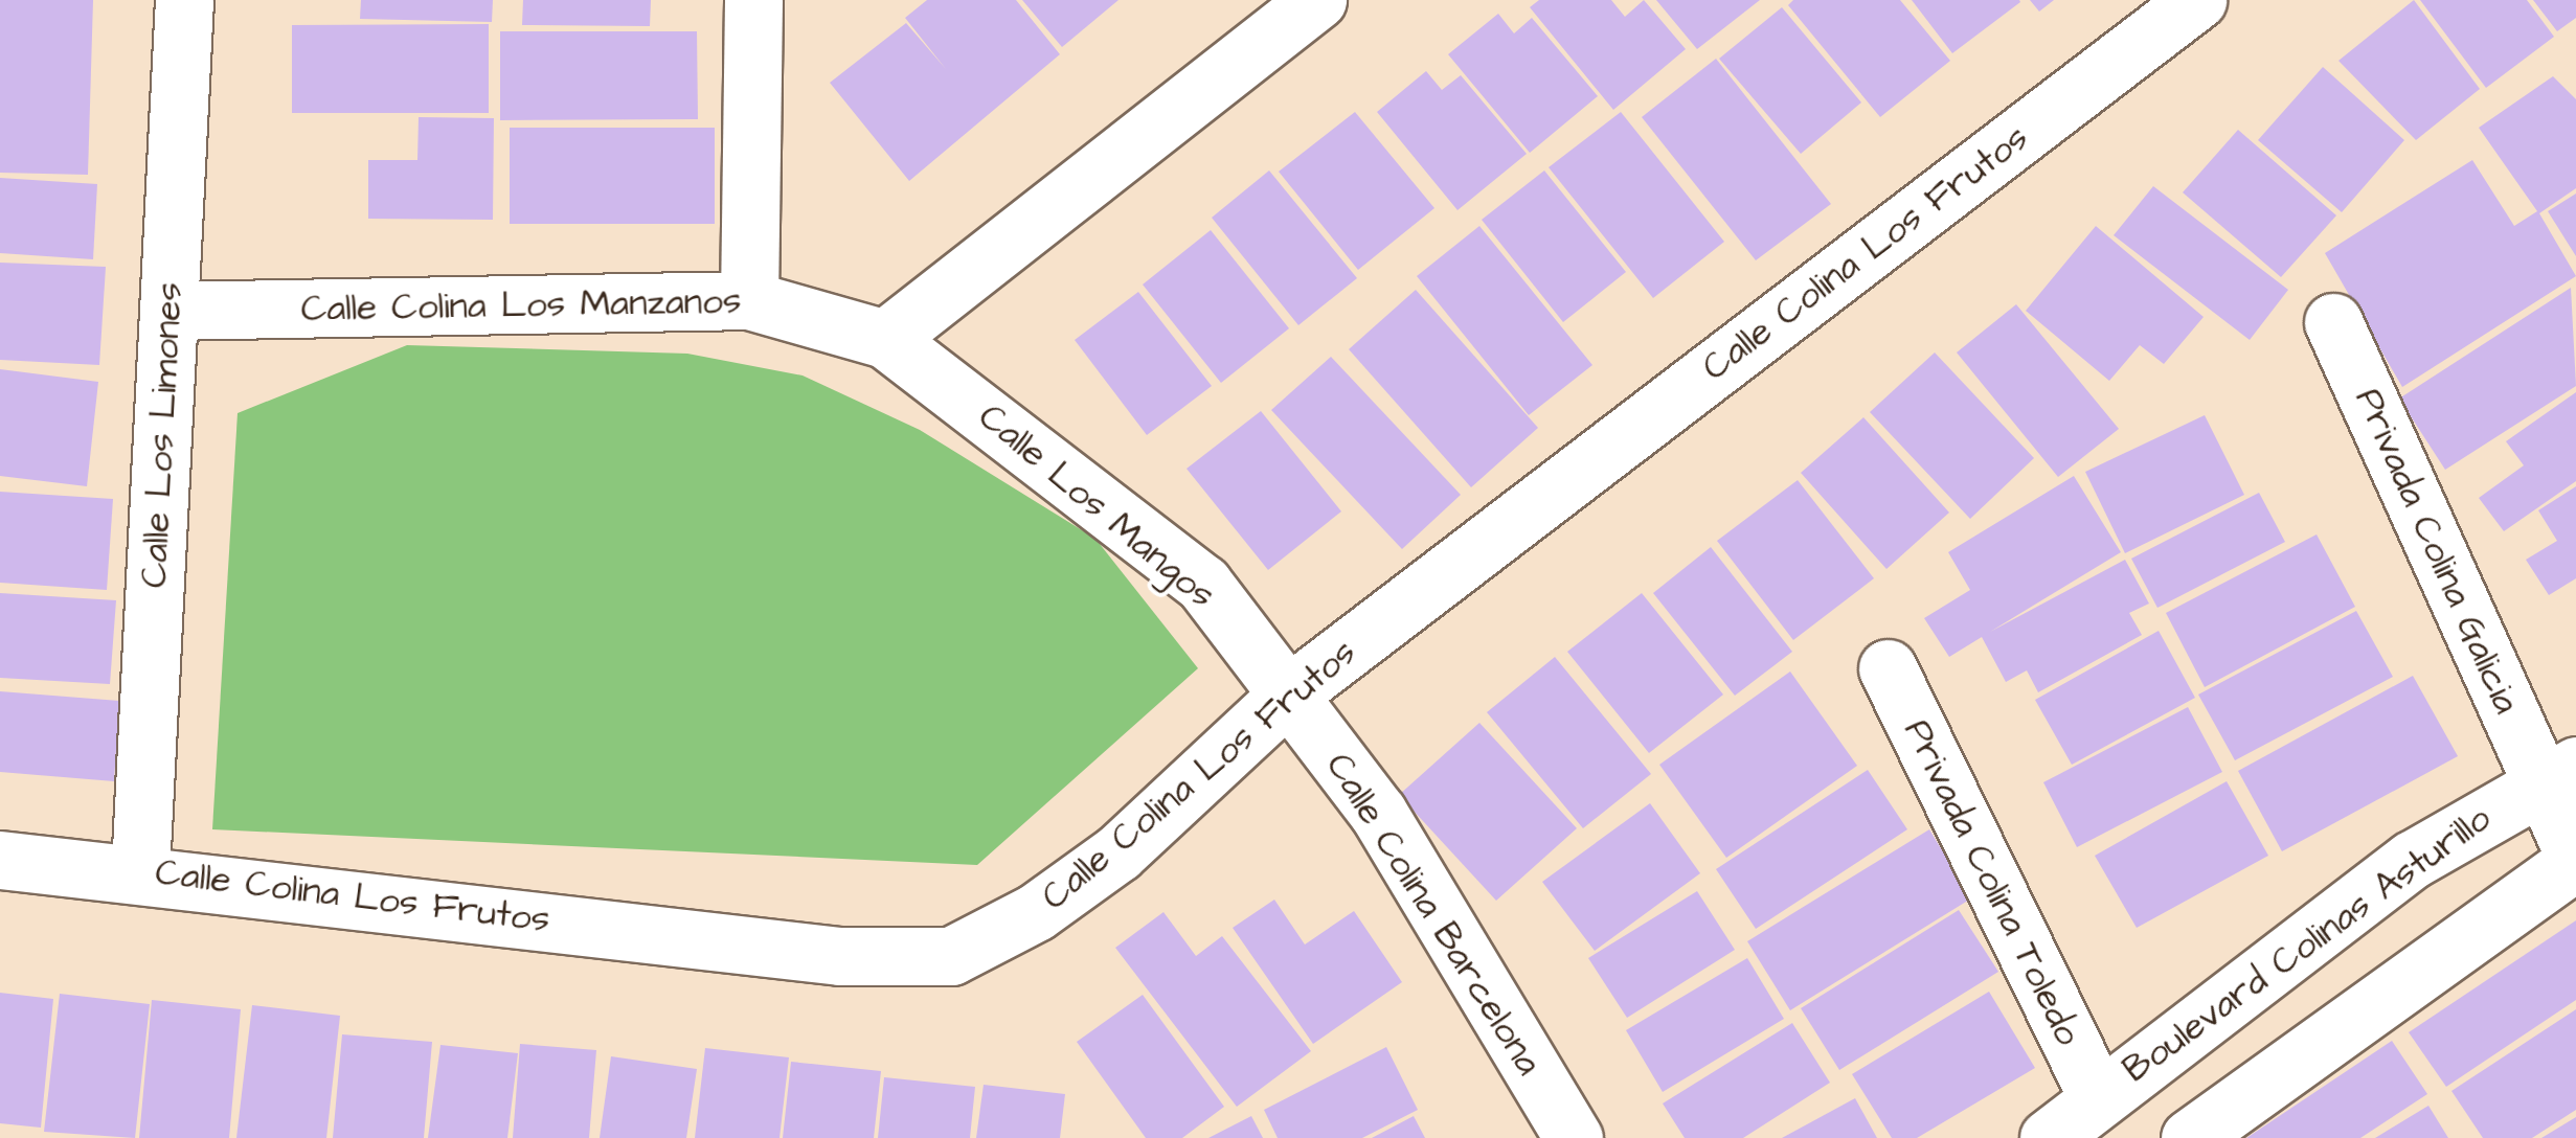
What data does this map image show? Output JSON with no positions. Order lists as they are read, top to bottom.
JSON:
{
  "streets": {
    "street": [
      "Calle Colina Los Frutos",
      "Calle Colina Los Manzanos",
      "Calle Los Limones",
      "Calle Los Mangos",
      "Privada Colina Galicia",
      "Privada Colina Toledo",
      "Calle Colina Barcelona",
      "Boulevard Colinas Asturillo"
    ]
  },
  "crossings": [
    ["Calle Colina Los Frutos", "Calle Los Limones"],
    ["Calle Colina Los Frutos", "Calle Los Mangos"],
    ["Calle Colina Los Frutos", "Calle Colina Barcelona"],
    ["Calle Colina Los Manzanos", "Calle Los Limones"],
    ["Calle Colina Los Manzanos", "Calle Los Mangos"],
    ["Calle Los Mangos", "Calle Colina Barcelona"],
    ["Privada Colina Galicia", "Boulevard Colinas Asturillo"],
    ["Privada Colina Toledo", "Boulevard Colinas Asturillo"]
  ]
}
